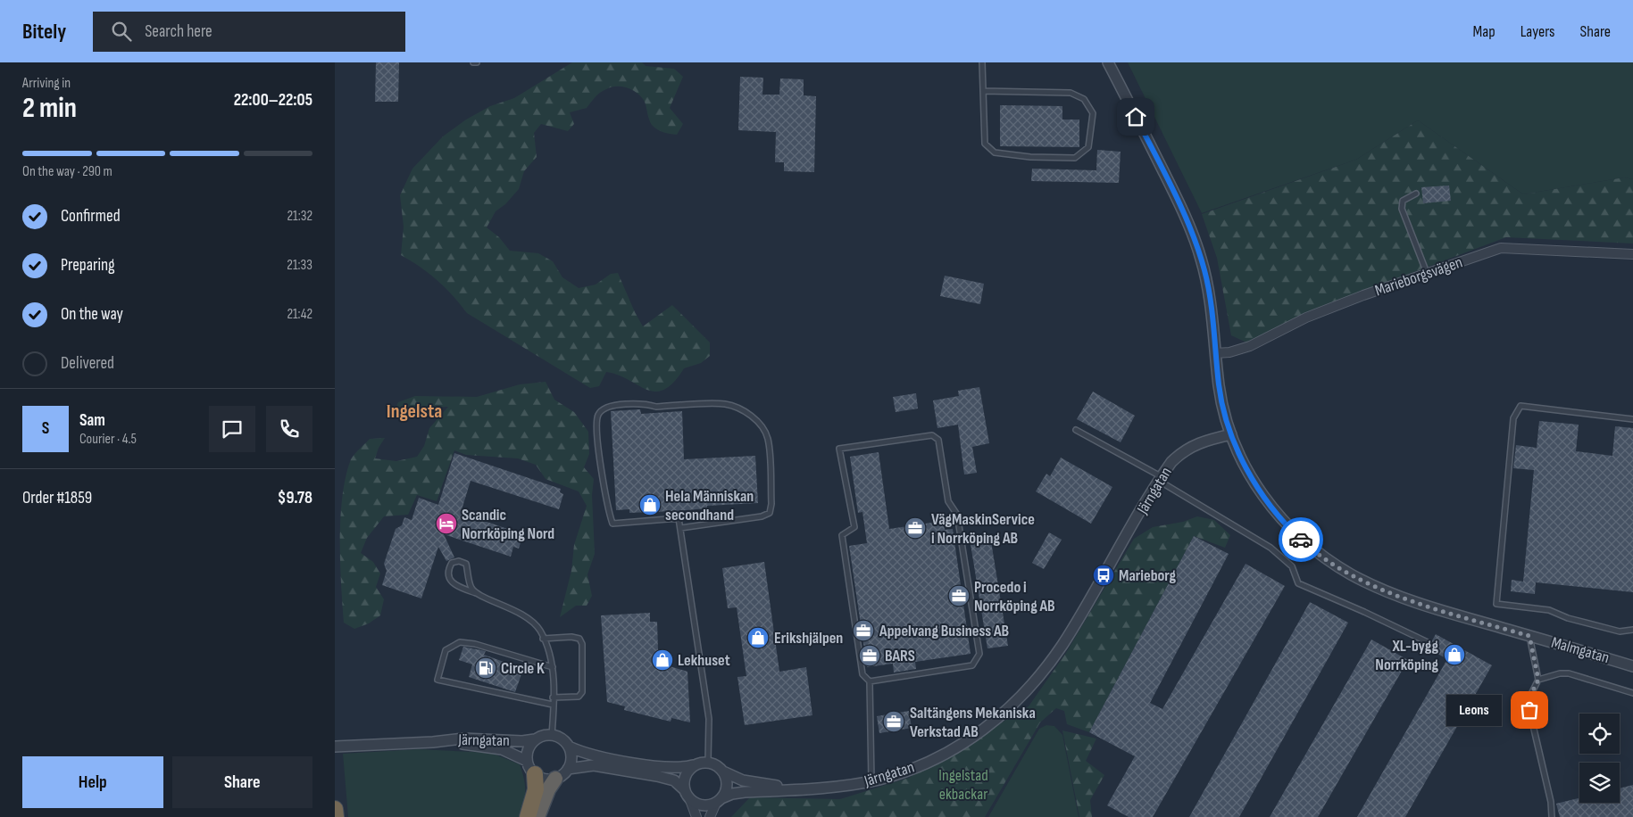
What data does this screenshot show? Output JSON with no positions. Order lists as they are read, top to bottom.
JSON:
{
  "streets": {
    "street": ["Marieborgsvägen", "Järngatan", "Malmgatan"]
  },
  "crossings": [
    ["Järngatan", "Malmgatan"]
  ],
  "districts": ["Ingelsta"],
  "parks": ["Ingelstad ekbackar"],
  "places": {
    "shop": [
      "Hela Människan secondhand",
      "Erikshjälpen",
      "XL-bygg Norrköping",
      "Lekhuset"
    ],
    "hotel": ["Scandic Norrköping Nord"],
    "office": [
      "VägMaskinService i Norrköping AB",
      "Procedo i Norrköping AB",
      "Appelvang Business AB",
      "BARS",
      "Saltängens Mekaniska Verkstad AB"
    ],
    "bus stop": ["Marieborg"],
    "fuel station": ["Circle K"],
    "other": ["Leons"]
  },
  "page": {
    "header": "Bitely",
    "search": "Search here",
    "nav": ["Map", "Layers", "Share"],
    "heading": ["2 min", "Arriving in", "22:00–22:05"],
    "panel": [
      "Sam",
      "Courier · 4.5",
      "Order #1859",
      "$9.78"
    ],
    "bar": "On the way · 290 m",
    "list": [
      ["Confirmed", "21:32"],
      ["Preparing", "21:33"],
      ["On the way", "21:42"],
      "Delivered"
    ],
    "round": "S",
    "bubble": "Leons",
    "buttons": ["Help", "Share"]
  }
}
